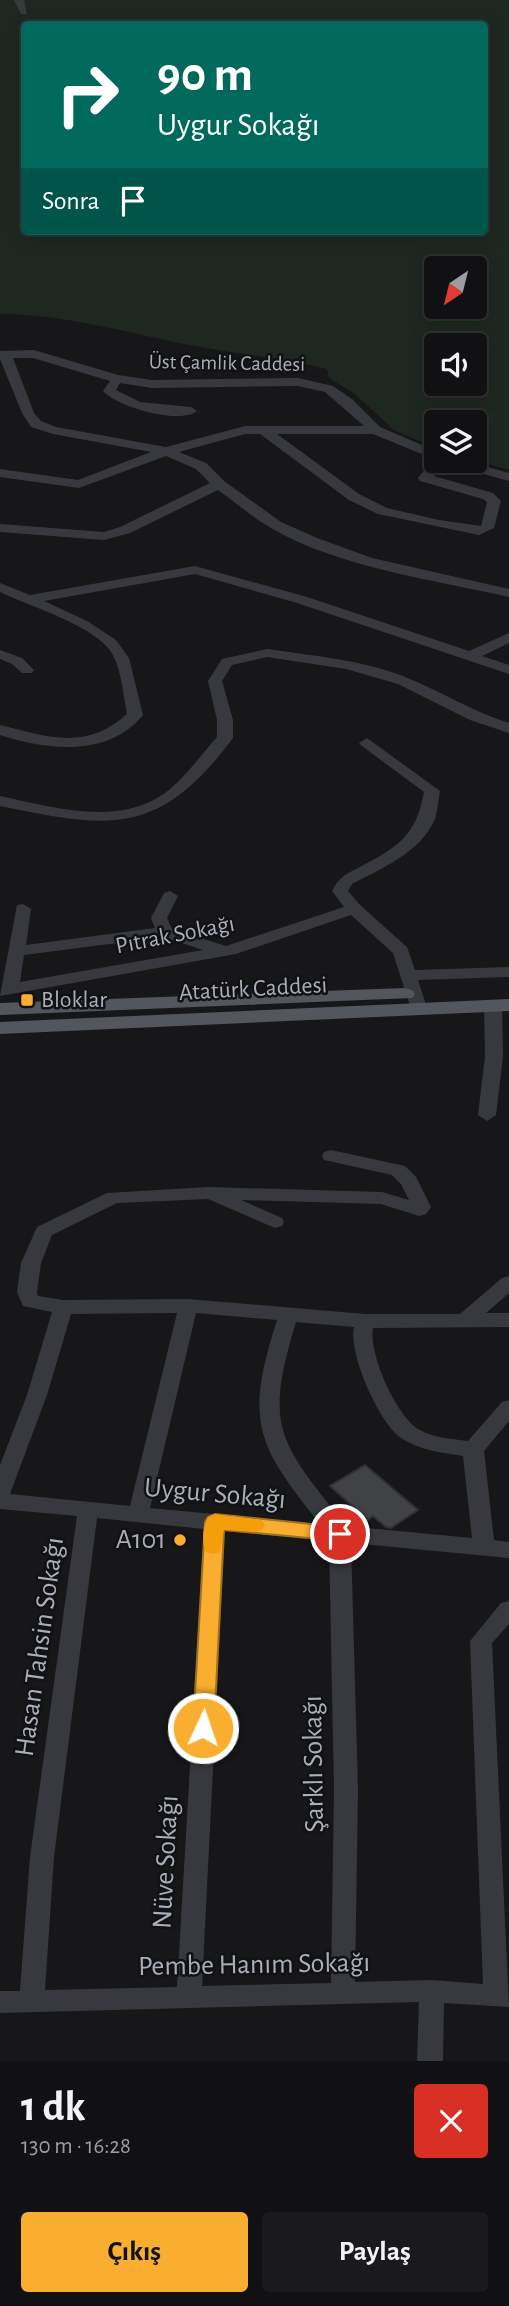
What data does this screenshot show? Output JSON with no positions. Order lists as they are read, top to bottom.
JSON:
{
  "streets": {
    "main road": ["Atatürk Caddesi"],
    "street": [
      "Üst Çamlik Caddesi",
      "Pıtrak Sokağı",
      "Uygur Sokağı",
      "Hasan Tahsin Sokağı",
      "Şarklı Sokağı",
      "Nüve Sokağı",
      "Pembe Hanım Sokağı"
    ]
  },
  "crossings": [
    ["Uygur Sokağı", "Hasan Tahsin Sokağı"],
    ["Uygur Sokağı", "Şarklı Sokağı"],
    ["Uygur Sokağı", "Nüve Sokağı"],
    ["Hasan Tahsin Sokağı", "Pembe Hanım Sokağı"],
    ["Şarklı Sokağı", "Pembe Hanım Sokağı"],
    ["Nüve Sokağı", "Pembe Hanım Sokağı"]
  ],
  "places": {
    "transit": ["Bloklar"],
    "other": ["A101"]
  },
  "north": "bottom left",
  "page": {
    "turn": ["90 m", "Uygur Sokağı"],
    "then": "Sonra",
    "heading": ["1 dk", "130 m · 16:28"],
    "buttons": ["Çıkış", "Paylaş"]
  }
}
